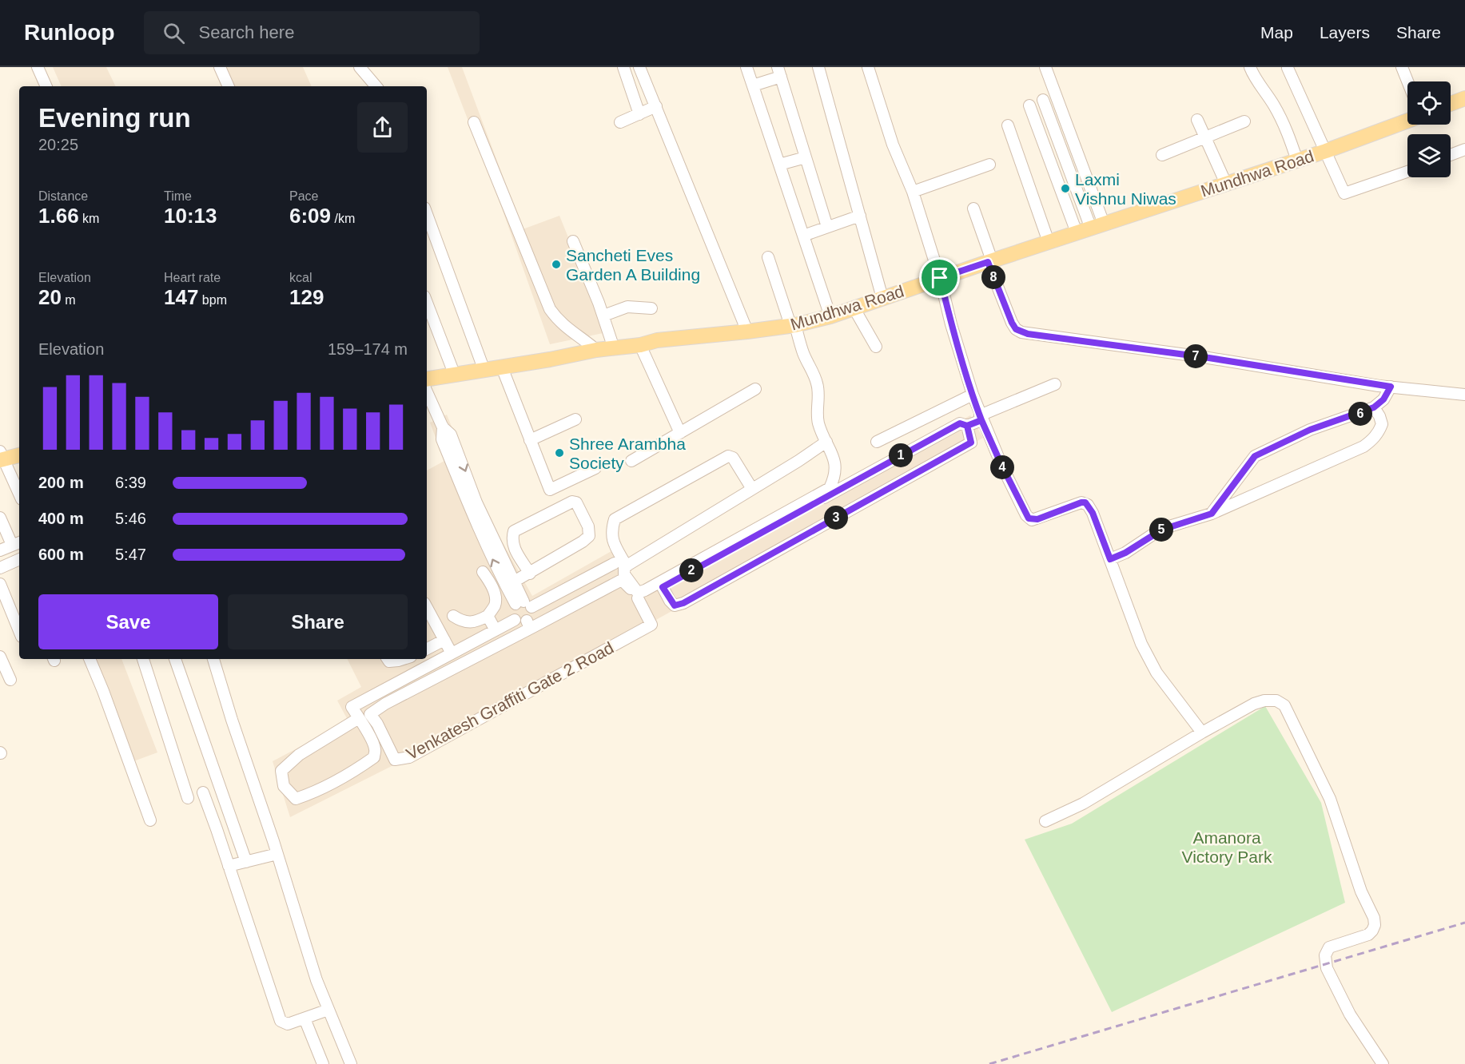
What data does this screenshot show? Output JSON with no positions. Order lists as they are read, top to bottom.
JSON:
{
  "streets": {
    "main road": ["Mundhwa Road"],
    "street": ["Venkatesh Graffiti Gate 2 Road"]
  },
  "parks": ["Amanora Victory Park"],
  "places": ["Laxmi Vishnu Niwas", "Sancheti Eves Garden A Building", "Shree Arambha Society"],
  "page": {
    "header": "Runloop",
    "search": "Search here",
    "nav": ["Map", "Layers", "Share"],
    "heading": ["Evening run", "20:25"],
    "stats": [
      ["Distance", "1.66 km"],
      ["Time", "10:13"],
      ["Pace", "6:09 /km"],
      ["Elevation", "20 m"],
      ["Heart rate", "147 bpm"],
      ["kcal", "129"]
    ],
    "pins": [
      "8",
      "7",
      "6",
      "1",
      "4",
      "3",
      "5",
      "2"
    ],
    "chart": ["Elevation", "159–174 m"],
    "list": [
      {
        "name": "200 m",
        "note": "6:39"
      },
      {
        "name": "400 m",
        "note": "5:46"
      },
      {
        "name": "600 m",
        "note": "5:47"
      }
    ],
    "buttons": ["Save", "Share"]
  }
}
